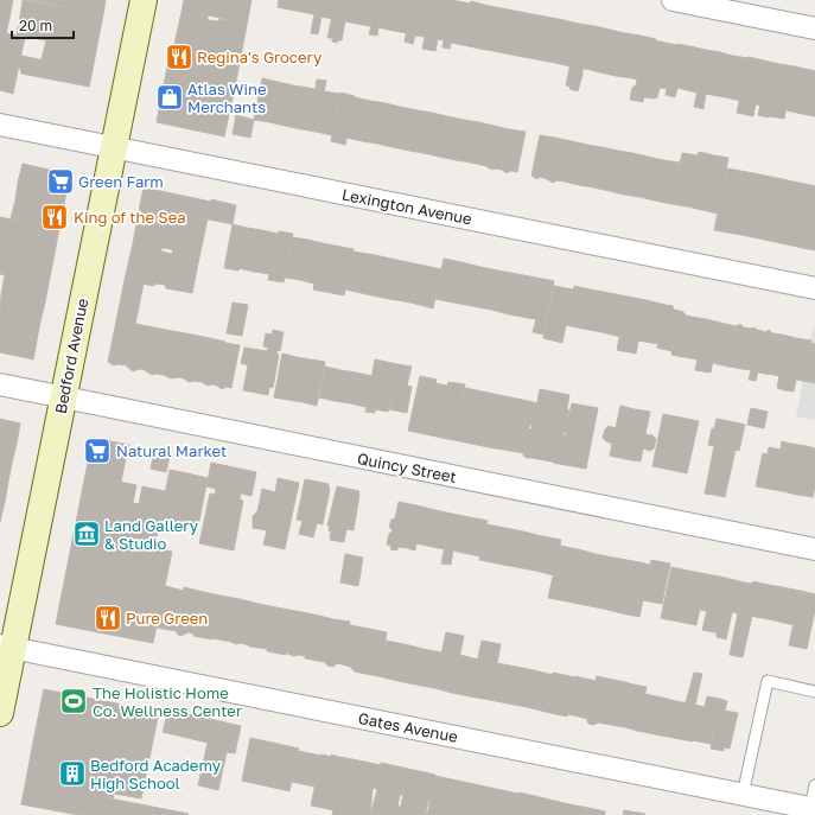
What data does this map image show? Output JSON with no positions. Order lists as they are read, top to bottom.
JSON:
{
  "streets": {
    "main road": ["Bedford Avenue"],
    "street": ["Lexington Avenue", "Quincy Street", "Gates Avenue"]
  },
  "crossings": [
    ["Lexington Avenue", "Bedford Avenue"],
    ["Bedford Avenue", "Quincy Street"],
    ["Bedford Avenue", "Gates Avenue"]
  ],
  "places": {
    "restaurant": ["Regina's Grocery", "King of the Sea", "Pure Green"],
    "shop": ["Atlas Wine Merchants"],
    "supermarket": ["Green Farm", "Natural Market"],
    "museum": ["Land Gallery & Studio"],
    "sports": ["The Holistic Home Co. Wellness Center"],
    "building": ["Bedford Academy High School"]
  },
  "scale_bar": "20 m"
}
